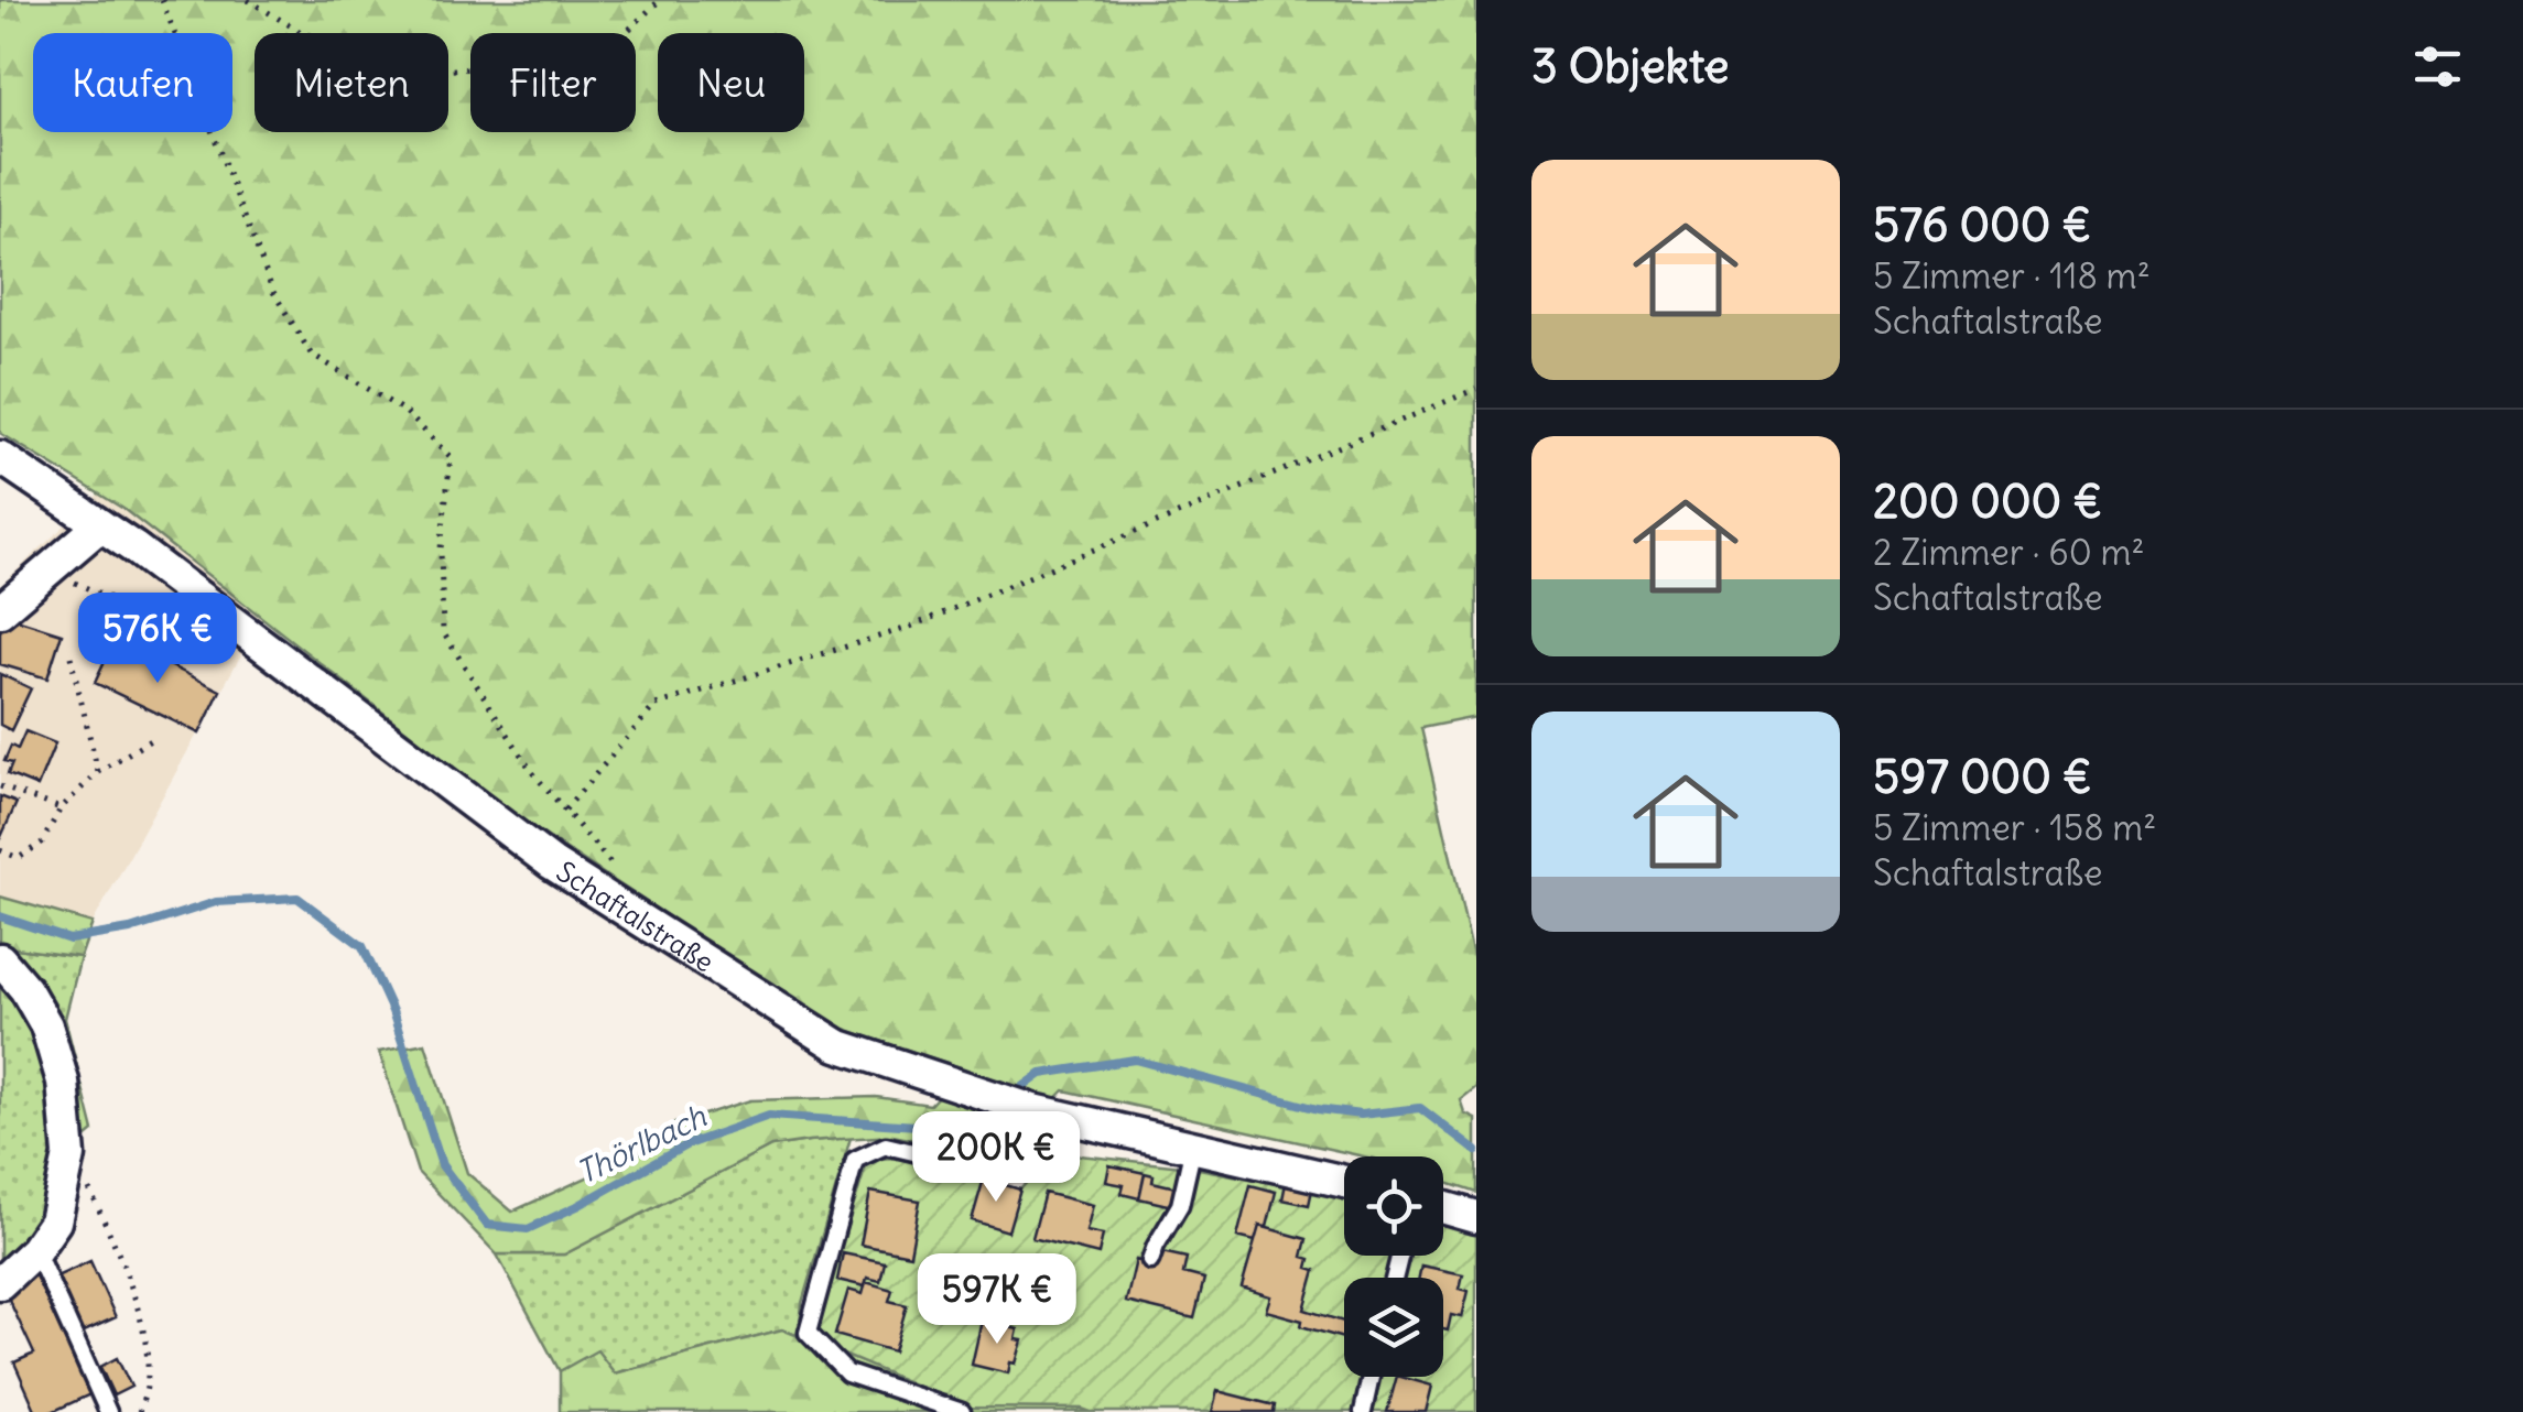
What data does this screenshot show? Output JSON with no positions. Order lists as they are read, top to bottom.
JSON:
{
  "streets": {
    "street": ["Schaftalstraße"]
  },
  "water": ["Thörlbach"],
  "page": {
    "heading": "3 Objekte",
    "chip": [
      "Kaufen",
      "Mieten",
      "Filter",
      "Neu"
    ],
    "list": [
      {
        "name": "576 000 €",
        "note": "5 Zimmer · 118 m² · Schaftalstraße"
      },
      {
        "name": "200 000 €",
        "note": "2 Zimmer · 60 m² · Schaftalstraße"
      },
      {
        "name": "597 000 €",
        "note": "5 Zimmer · 158 m² · Schaftalstraße"
      }
    ],
    "price": ["576K €", "200K €", "597K €"]
  }
}
